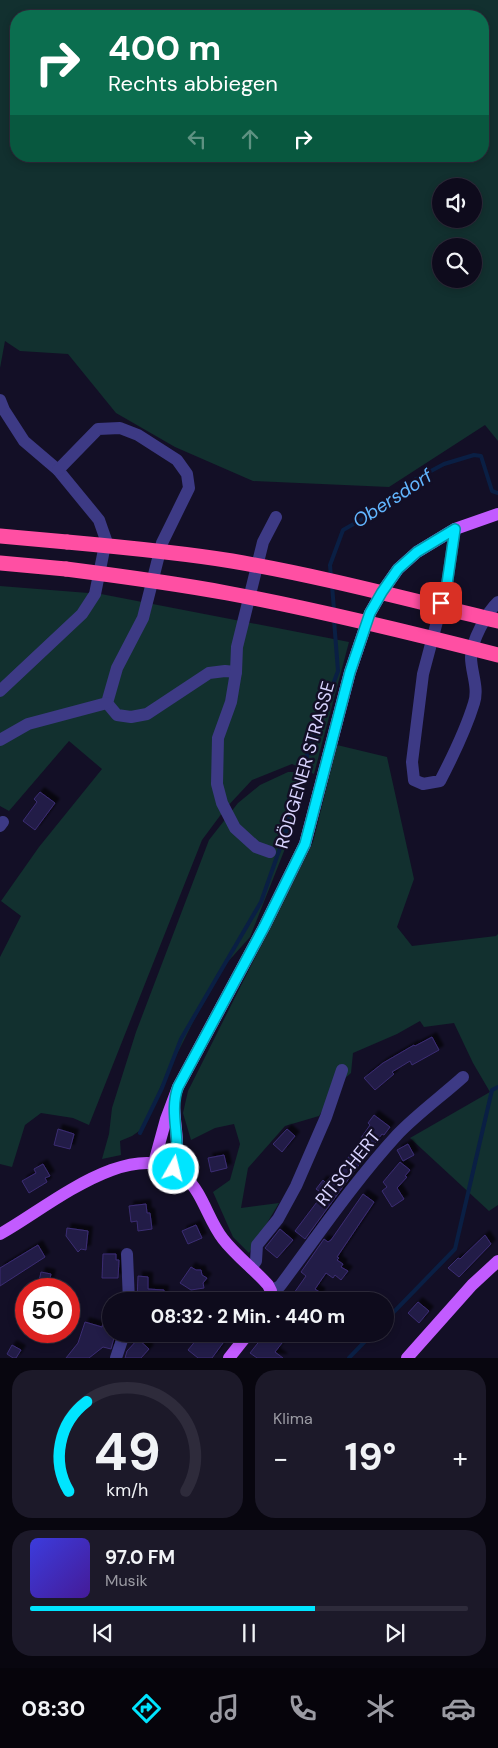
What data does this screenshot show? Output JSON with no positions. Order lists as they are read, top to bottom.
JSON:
{
  "streets": {
    "main road": ["RÖDGENER STRASSE"],
    "street": ["RITSCHERT"]
  },
  "water": ["Obersdorf"],
  "page": {
    "turn": ["400 m", "Rechts abbiegen"],
    "limit": "50",
    "trip": "08:32 · 2 Min. · 440 m",
    "tile": "Klima",
    "heat": ["−", "19°", "+"],
    "song": ["97.0 FM", "Musik"],
    "tabs": "08:30",
    "gauge": ["49", "km/h"]
  }
}
